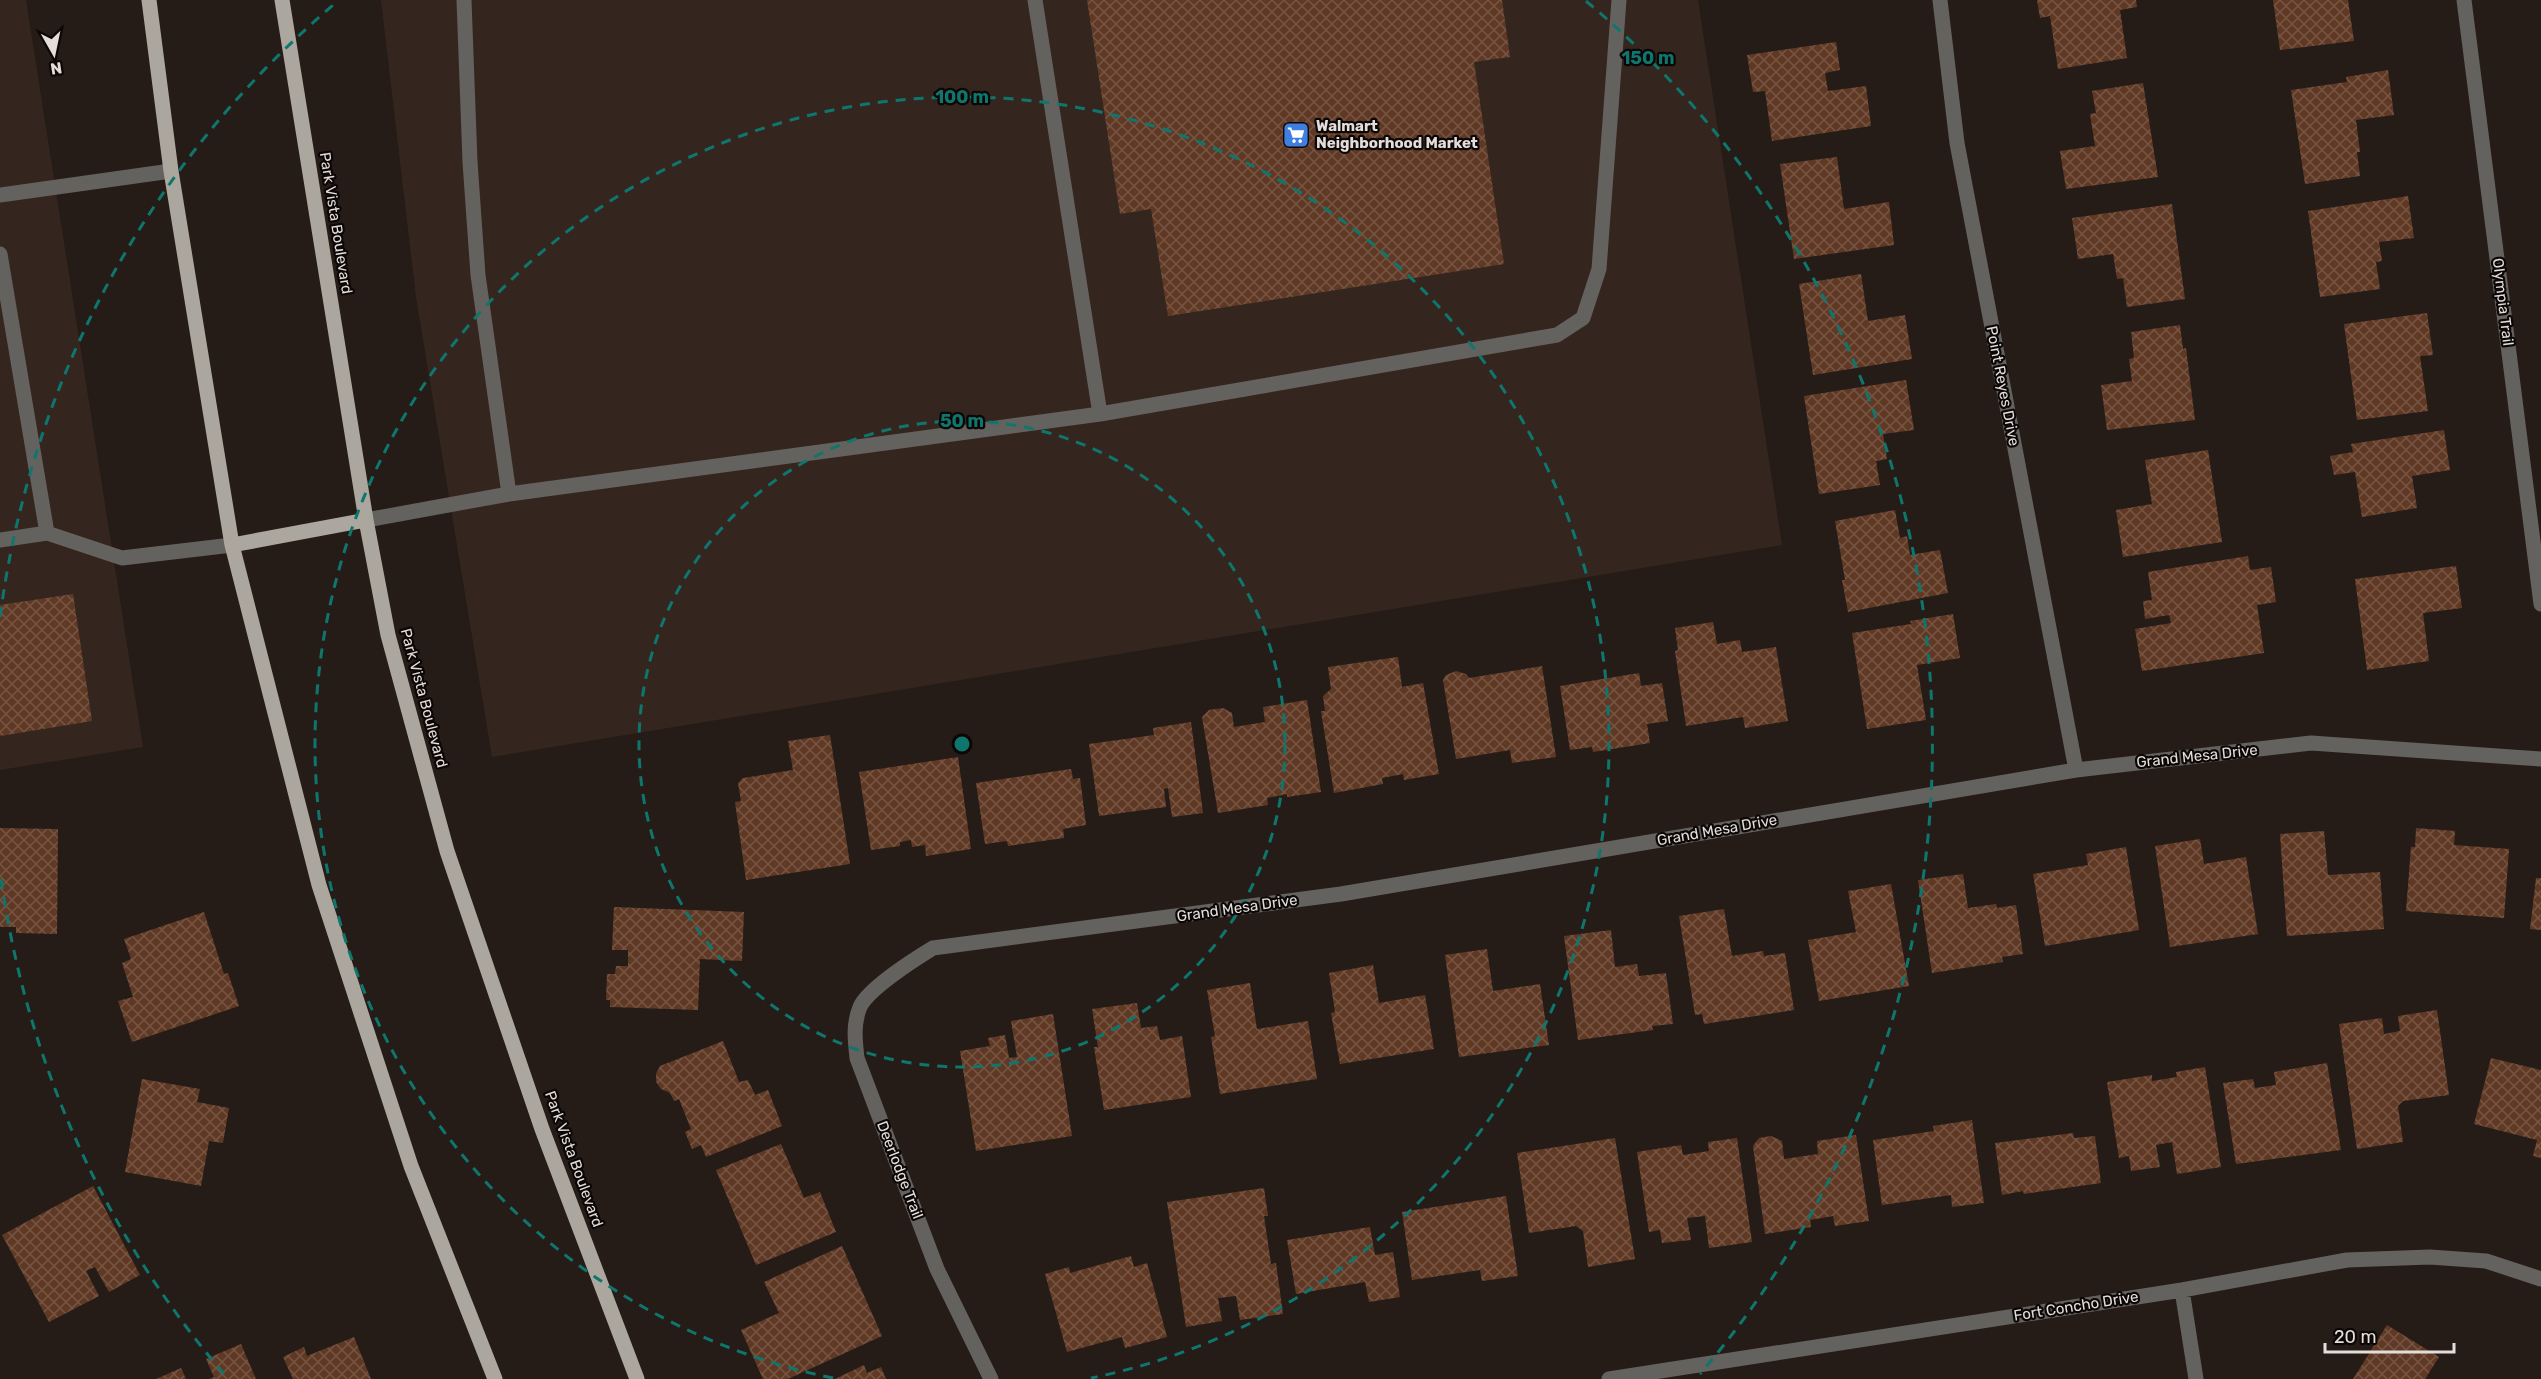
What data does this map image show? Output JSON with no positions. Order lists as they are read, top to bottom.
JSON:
{
  "streets": {
    "main road": ["Park Vista Boulevard"],
    "street": [
      "Olympia Trail",
      "Point Reyes Drive",
      "Grand Mesa Drive",
      "Deerlodge Trail",
      "Fort Concho Drive"
    ]
  },
  "crossings": [
    ["Point Reyes Drive", "Grand Mesa Drive"],
    ["Grand Mesa Drive", "Deerlodge Trail"]
  ],
  "places": {
    "supermarket": ["Walmart Neighborhood Market"]
  },
  "scale_bar": "20 m",
  "north": "bottom",
  "rings": ["150 m", "100 m", "50 m"]
}
